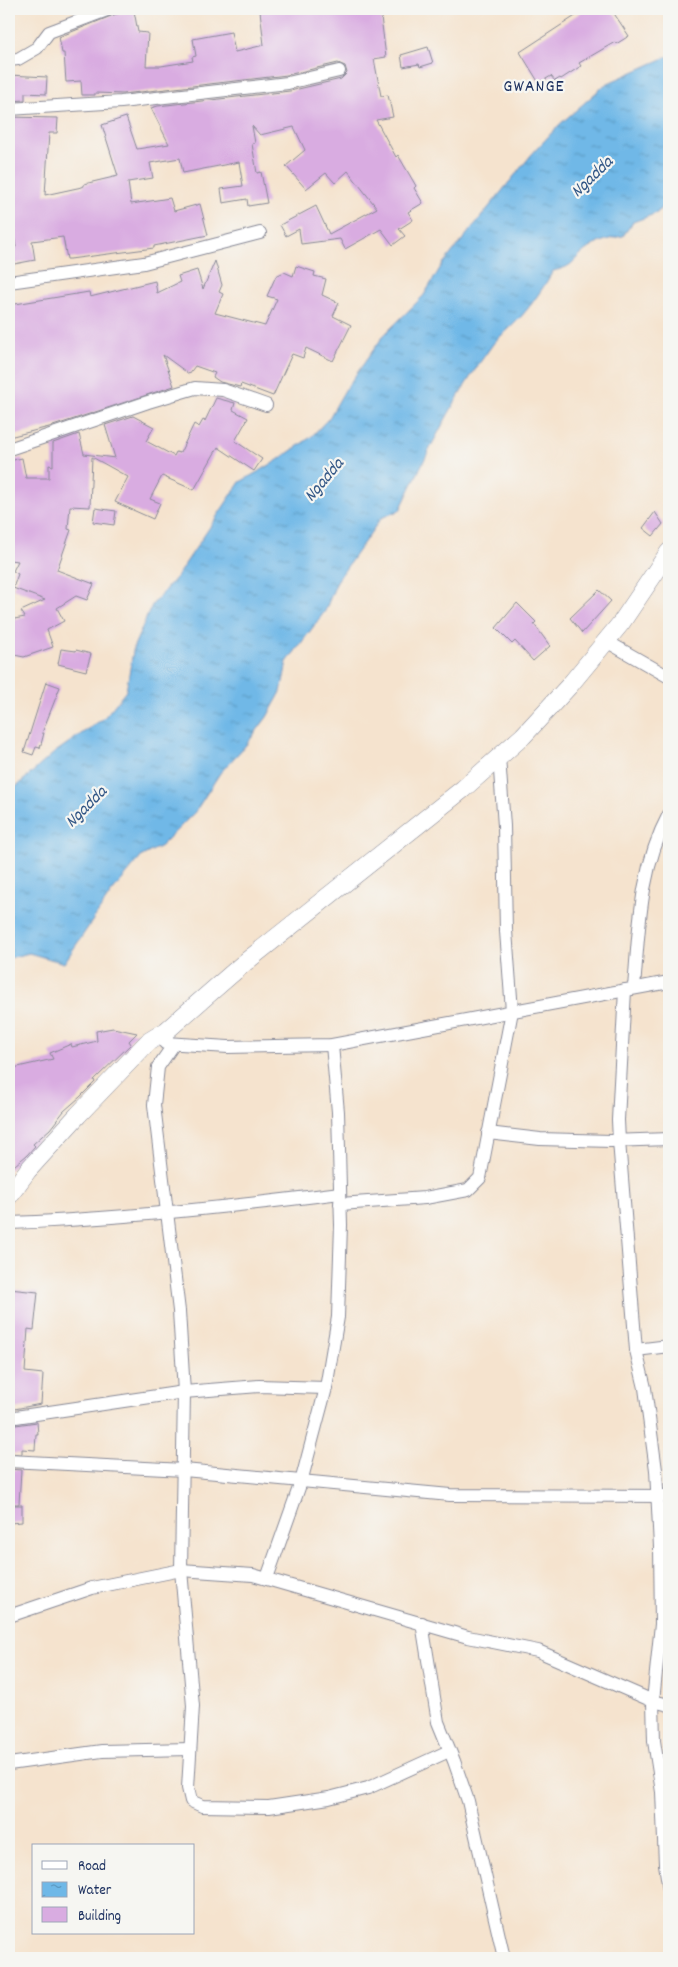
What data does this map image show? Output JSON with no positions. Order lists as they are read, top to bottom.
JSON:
{
  "districts": ["GWANGE"],
  "water": ["Ngadda"],
  "legend": ["Road", "Water", "Building"]
}
